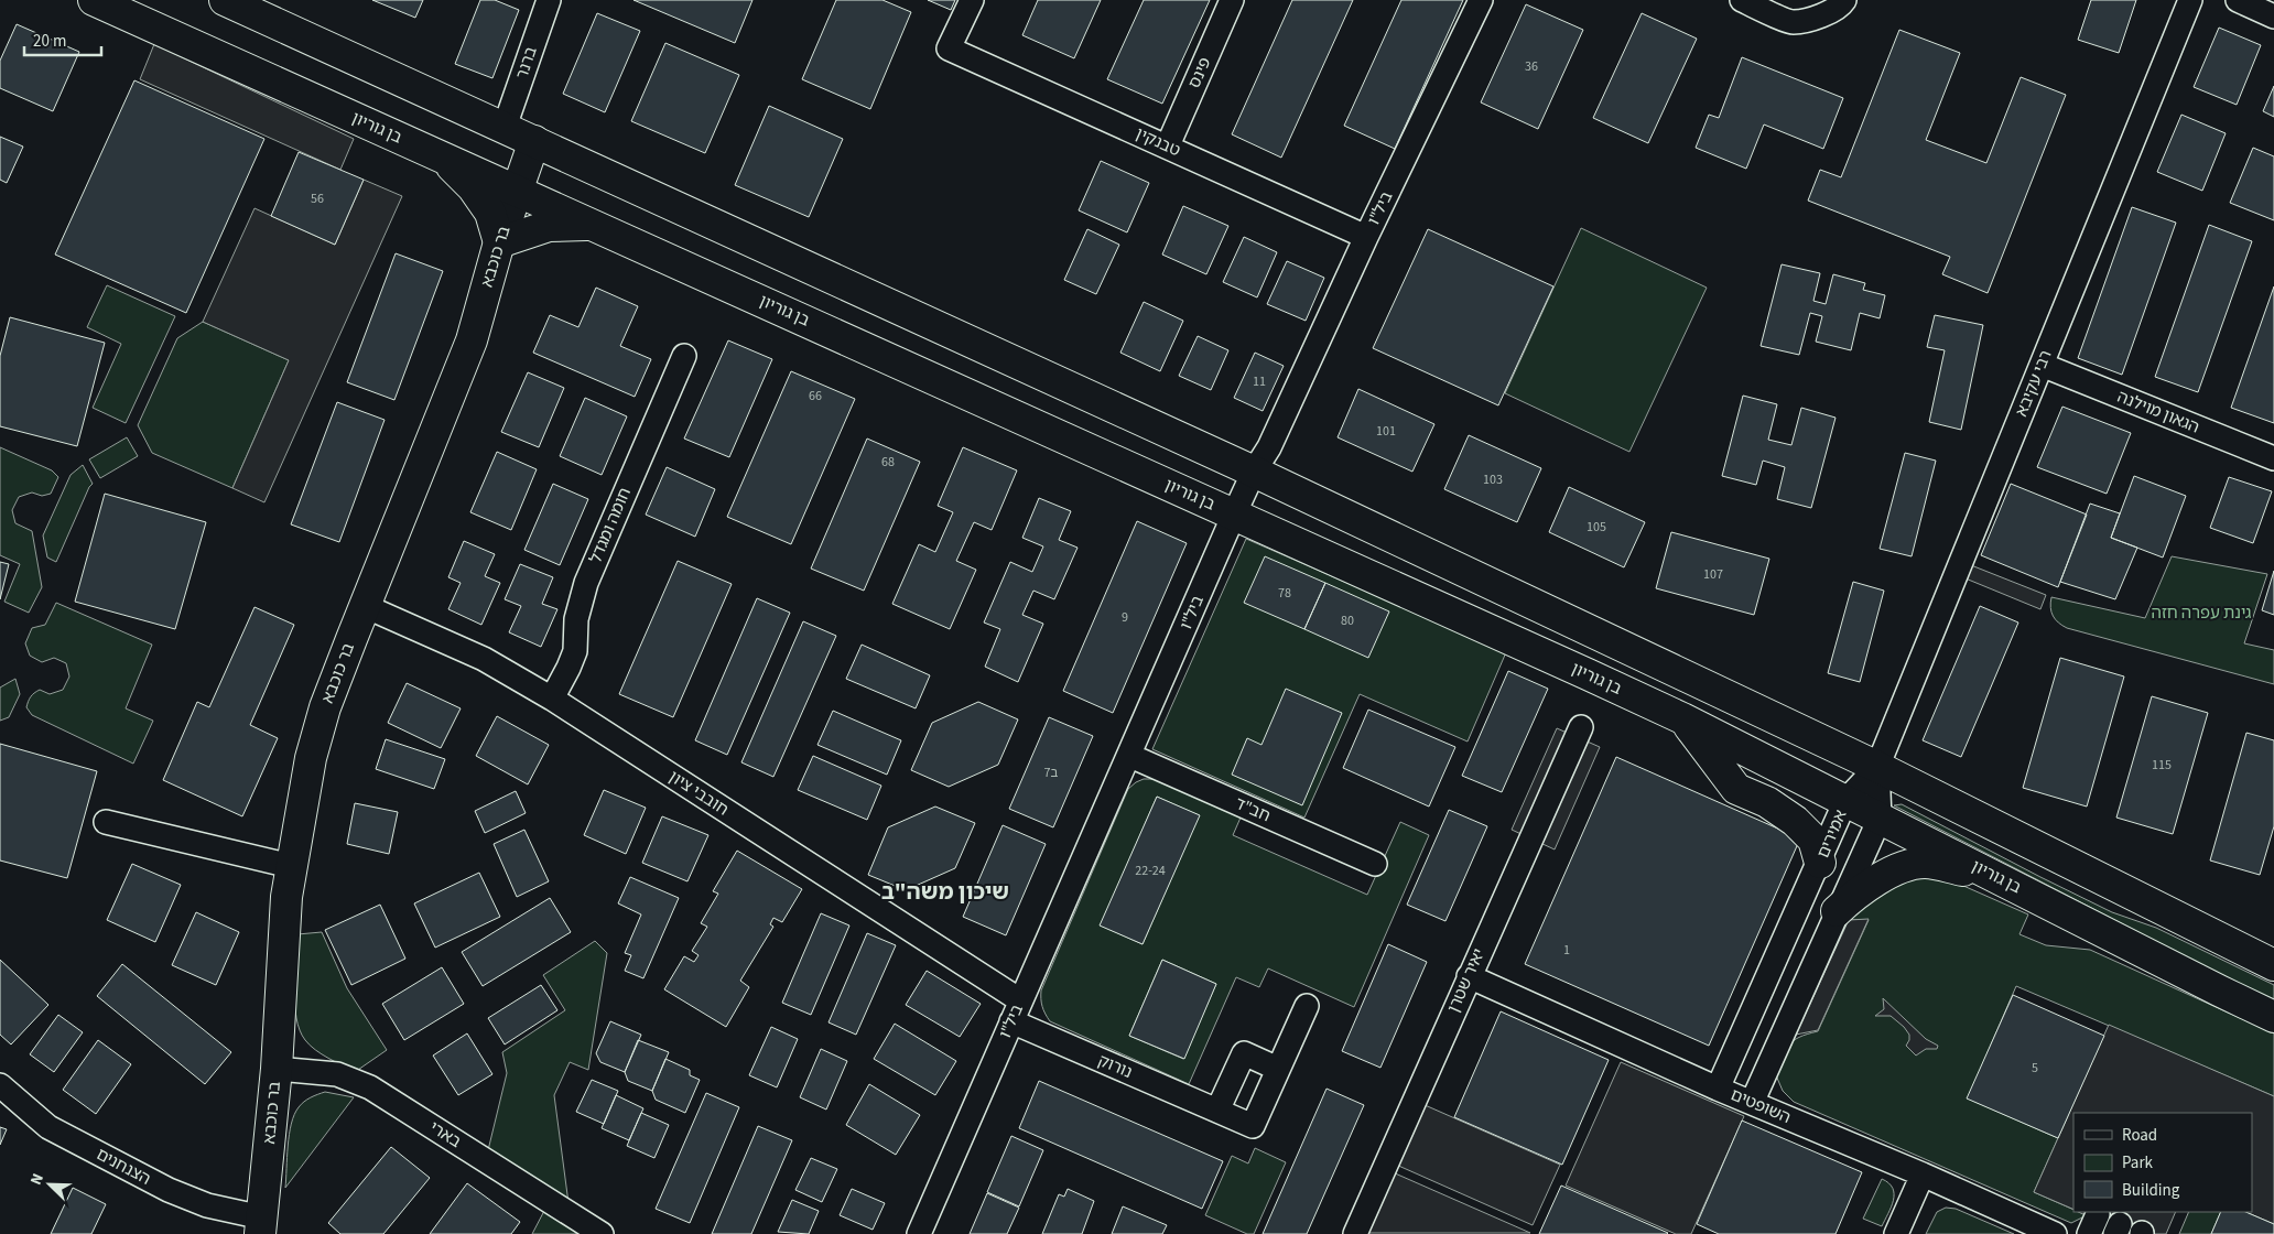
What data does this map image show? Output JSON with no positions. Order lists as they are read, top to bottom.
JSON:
{
  "streets": {
    "main road": ["בן גוריון", "בר כוכבא"],
    "street": [
      "ברנר",
      "פינס",
      "טבנקין",
      "ביל\"ו",
      "רבי עקיבא",
      "הגאון מוילנה",
      "חומה ומגדל",
      "חובבי ציון",
      "חב\"ד",
      "אמירים",
      "יאיר שטרן",
      "נורוק",
      "השופטים",
      "בארי",
      "הצנחנים"
    ]
  },
  "crossings": [
    ["פינס", "טבנקין"],
    ["בן גוריון", "ביל\"ו"],
    ["בן גוריון", "בר כוכבא"],
    ["בן גוריון", "אמירים"],
    ["טבנקין", "ביל\"ו"],
    ["ביל\"ו", "חובבי ציון"],
    ["ביל\"ו", "חב\"ד"],
    ["ביל\"ו", "נורוק"],
    ["בר כוכבא", "חובבי ציון"],
    ["בר כוכבא", "בארי"],
    ["בר כוכבא", "הצנחנים"],
    ["רבי עקיבא", "הגאון מוילנה"],
    ["רבי עקיבא", "אמירים"],
    ["חומה ומגדל", "חובבי ציון"],
    ["חובבי ציון", "נורוק"],
    ["אמירים", "השופטים"],
    ["יאיר שטרן", "השופטים"]
  ],
  "districts": ["שיכון משה\"ב"],
  "parks": ["גינת עפרה חזה"],
  "house_numbers": [
    "36",
    "56",
    "11",
    "66",
    "101",
    "68",
    "103",
    "105",
    "107",
    "78",
    "9",
    "80",
    "115",
    "7ב",
    "22-24",
    "1",
    "5"
  ],
  "legend": ["Road", "Park", "Building"],
  "scale_bar": "20 m",
  "north": "top left"
}
